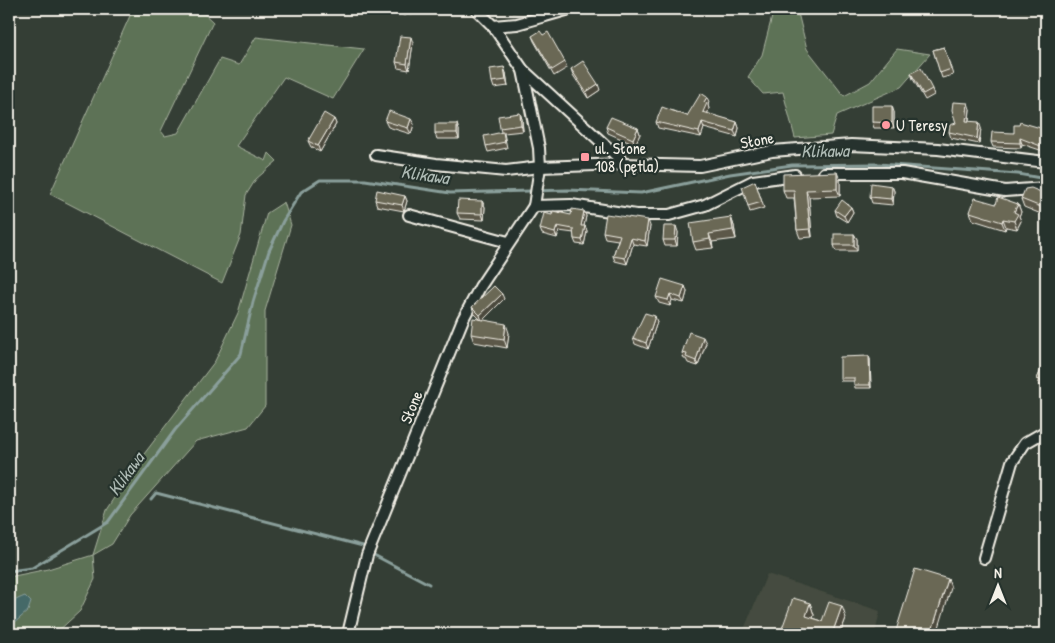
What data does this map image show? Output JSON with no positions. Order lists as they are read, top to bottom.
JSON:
{
  "streets": {
    "street": ["Słone"]
  },
  "water": ["Klikawa"],
  "places": {
    "other": ["U Teresy"],
    "transit": ["ul. Słone 108 (pętla)"]
  },
  "north": "top"
}
